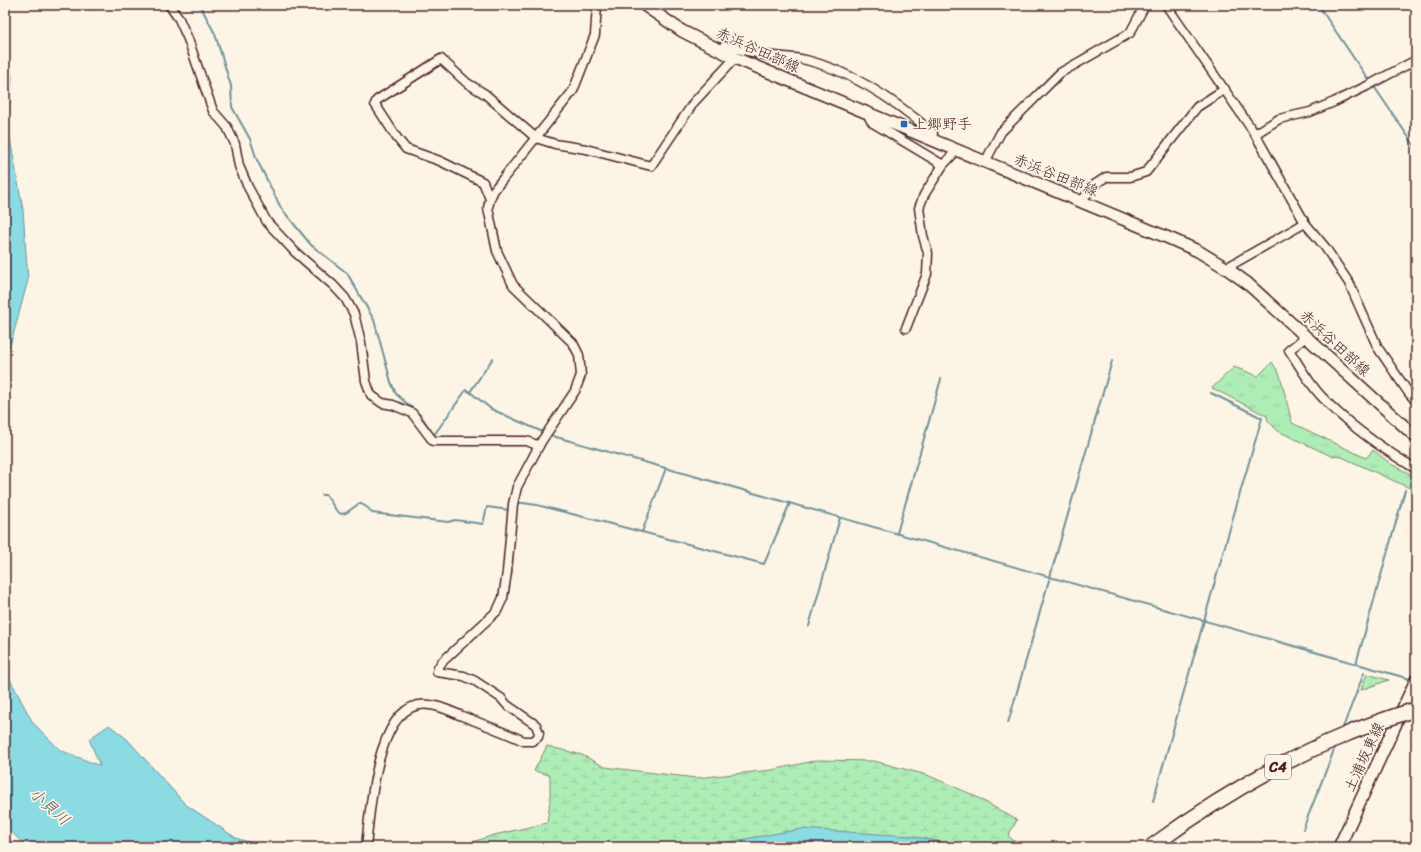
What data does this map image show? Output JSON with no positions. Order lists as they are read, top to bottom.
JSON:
{
  "streets": {
    "highway": ["C4"],
    "main road": ["赤浜谷田部線", "土浦坂東線"]
  },
  "water": ["小貝川"],
  "places": {
    "transit": ["上郷野手"]
  }
}
